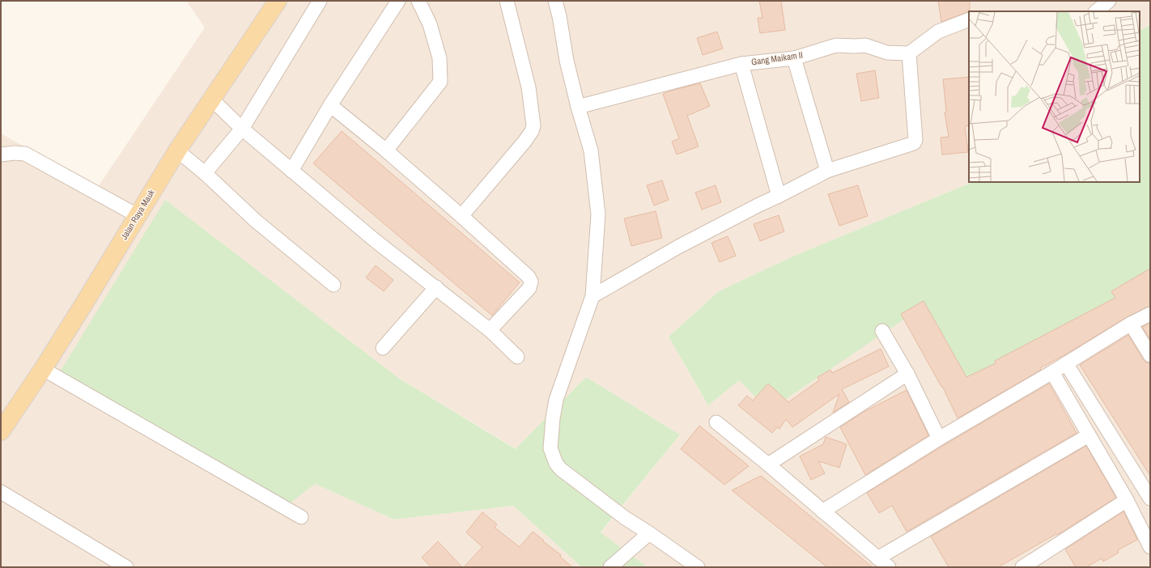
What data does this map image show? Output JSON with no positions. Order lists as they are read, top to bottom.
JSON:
{
  "streets": {
    "main road": ["Jalan Raya Mauk"],
    "street": ["Gang Maikam II"]
  }
}
